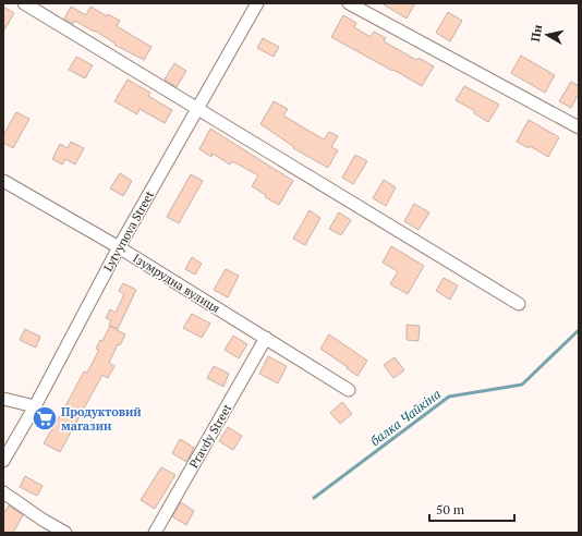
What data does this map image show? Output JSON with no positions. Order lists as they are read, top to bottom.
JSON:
{
  "streets": {
    "street": ["Lytvynova Street", "Ізумрудна вулиця", "Pravdy Street"]
  },
  "crossings": [
    ["Lytvynova Street", "Ізумрудна вулиця"],
    ["Ізумрудна вулиця", "Pravdy Street"]
  ],
  "water": ["балка Чайкіна"],
  "places": {
    "supermarket": ["Продуктовий магазин"]
  },
  "scale_bar": "50 m",
  "north": "left"
}
